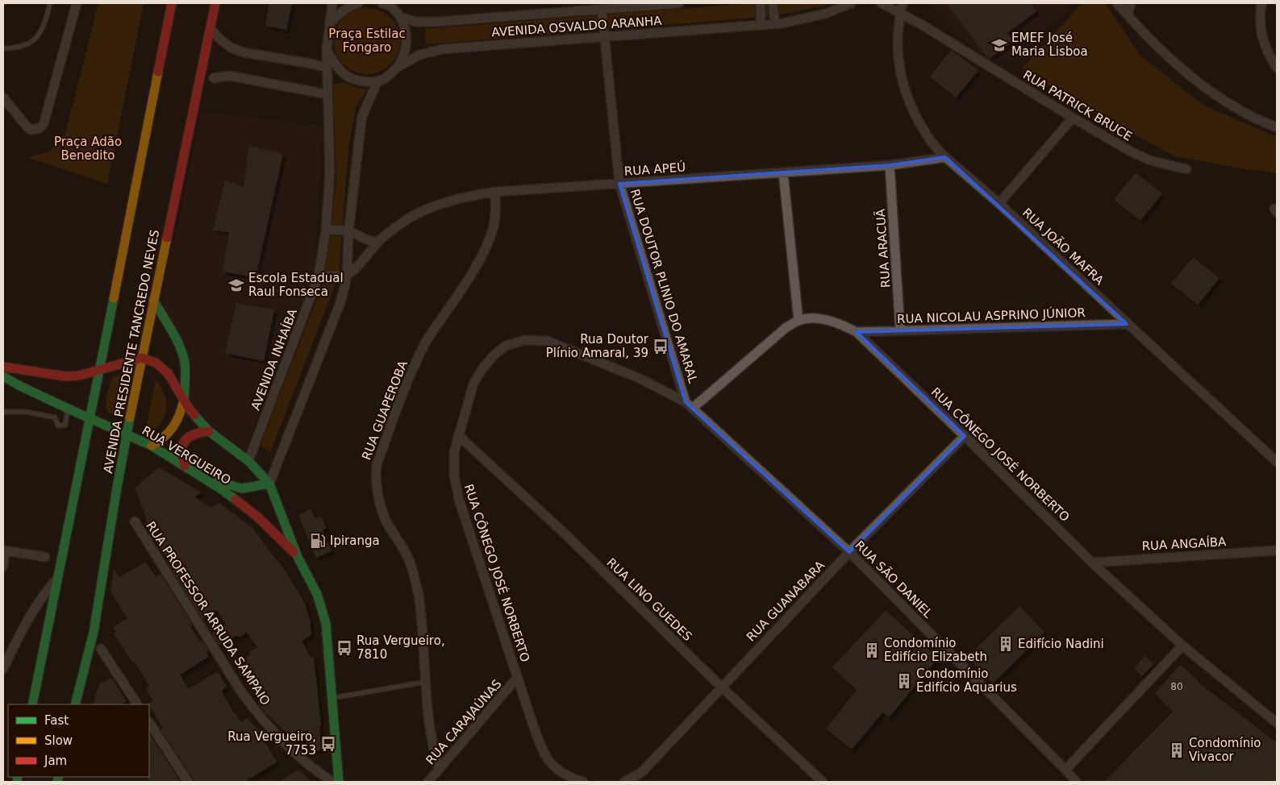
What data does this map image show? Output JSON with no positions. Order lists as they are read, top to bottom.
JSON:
{
  "streets": {
    "main road": ["AVENIDA PRESIDENTE TANCREDO NEVES", "RUA VERGUEIRO"],
    "street": [
      "AVENIDA OSVALDO ARANHA",
      "RUA PATRICK BRUCE",
      "RUA APEÚ",
      "RUA JOÃO MAFRA",
      "RUA ARACUÃ",
      "RUA DOUTOR PLINIO DO AMARAL",
      "RUA NICOLAU ASPRINO JÚNIOR",
      "AVENIDA INHAÍBA",
      "RUA GUAPEROBA",
      "RUA CÔNEGO JOSÉ NORBERTO",
      "RUA ANGAÍBA",
      "RUA SÃO DANIEL",
      "RUA LINO GUEDES",
      "RUA GUANABARA",
      "RUA PROFESSOR ARRUDA SAMPAIO",
      "RUA CARAJAÚNAS"
    ]
  },
  "crossings": [
    ["AVENIDA OSVALDO ARANHA", "RUA DOUTOR PLINIO DO AMARAL"],
    ["RUA PATRICK BRUCE", "RUA JOÃO MAFRA"],
    ["RUA APEÚ", "RUA JOÃO MAFRA"],
    ["RUA APEÚ", "RUA ARACUÃ"],
    ["RUA APEÚ", "RUA DOUTOR PLINIO DO AMARAL"],
    ["RUA APEÚ", "RUA GUAPEROBA"],
    ["RUA JOÃO MAFRA", "RUA NICOLAU ASPRINO JÚNIOR"],
    ["RUA ARACUÃ", "RUA NICOLAU ASPRINO JÚNIOR"],
    ["RUA DOUTOR PLINIO DO AMARAL", "RUA CÔNEGO JOSÉ NORBERTO"],
    ["RUA DOUTOR PLINIO DO AMARAL", "RUA SÃO DANIEL"],
    ["RUA NICOLAU ASPRINO JÚNIOR", "RUA CÔNEGO JOSÉ NORBERTO"],
    ["AVENIDA PRESIDENTE TANCREDO NEVES", "RUA VERGUEIRO"],
    ["AVENIDA INHAÍBA", "RUA VERGUEIRO"],
    ["RUA GUAPEROBA", "RUA CARAJAÚNAS"],
    ["RUA CÔNEGO JOSÉ NORBERTO", "RUA ANGAÍBA"],
    ["RUA CÔNEGO JOSÉ NORBERTO", "RUA SÃO DANIEL"],
    ["RUA CÔNEGO JOSÉ NORBERTO", "RUA LINO GUEDES"],
    ["RUA CÔNEGO JOSÉ NORBERTO", "RUA GUANABARA"],
    ["RUA CÔNEGO JOSÉ NORBERTO", "RUA CARAJAÚNAS"],
    ["RUA SÃO DANIEL", "RUA GUANABARA"],
    ["RUA LINO GUEDES", "RUA GUANABARA"]
  ],
  "parks": ["Praça Estilac Fongaro", "Praça Adão Benedito"],
  "places": {
    "school or university": ["EMEF José Maria Lisboa", "Escola Estadual Raul Fonseca"],
    "bus stop": ["Rua Doutor Plínio Amaral, 39", "Rua Vergueiro, 7810", "Rua Vergueiro, 7753"],
    "fuel station": ["Ipiranga"],
    "building": [
      "Edifício Nadini",
      "Condomínio Edifício Elizabeth",
      "Condomínio Edifício Aquarius",
      "Condomínio Vivacor"
    ]
  },
  "house_numbers": ["80"],
  "legend": ["Fast", "Slow", "Jam"]
}
